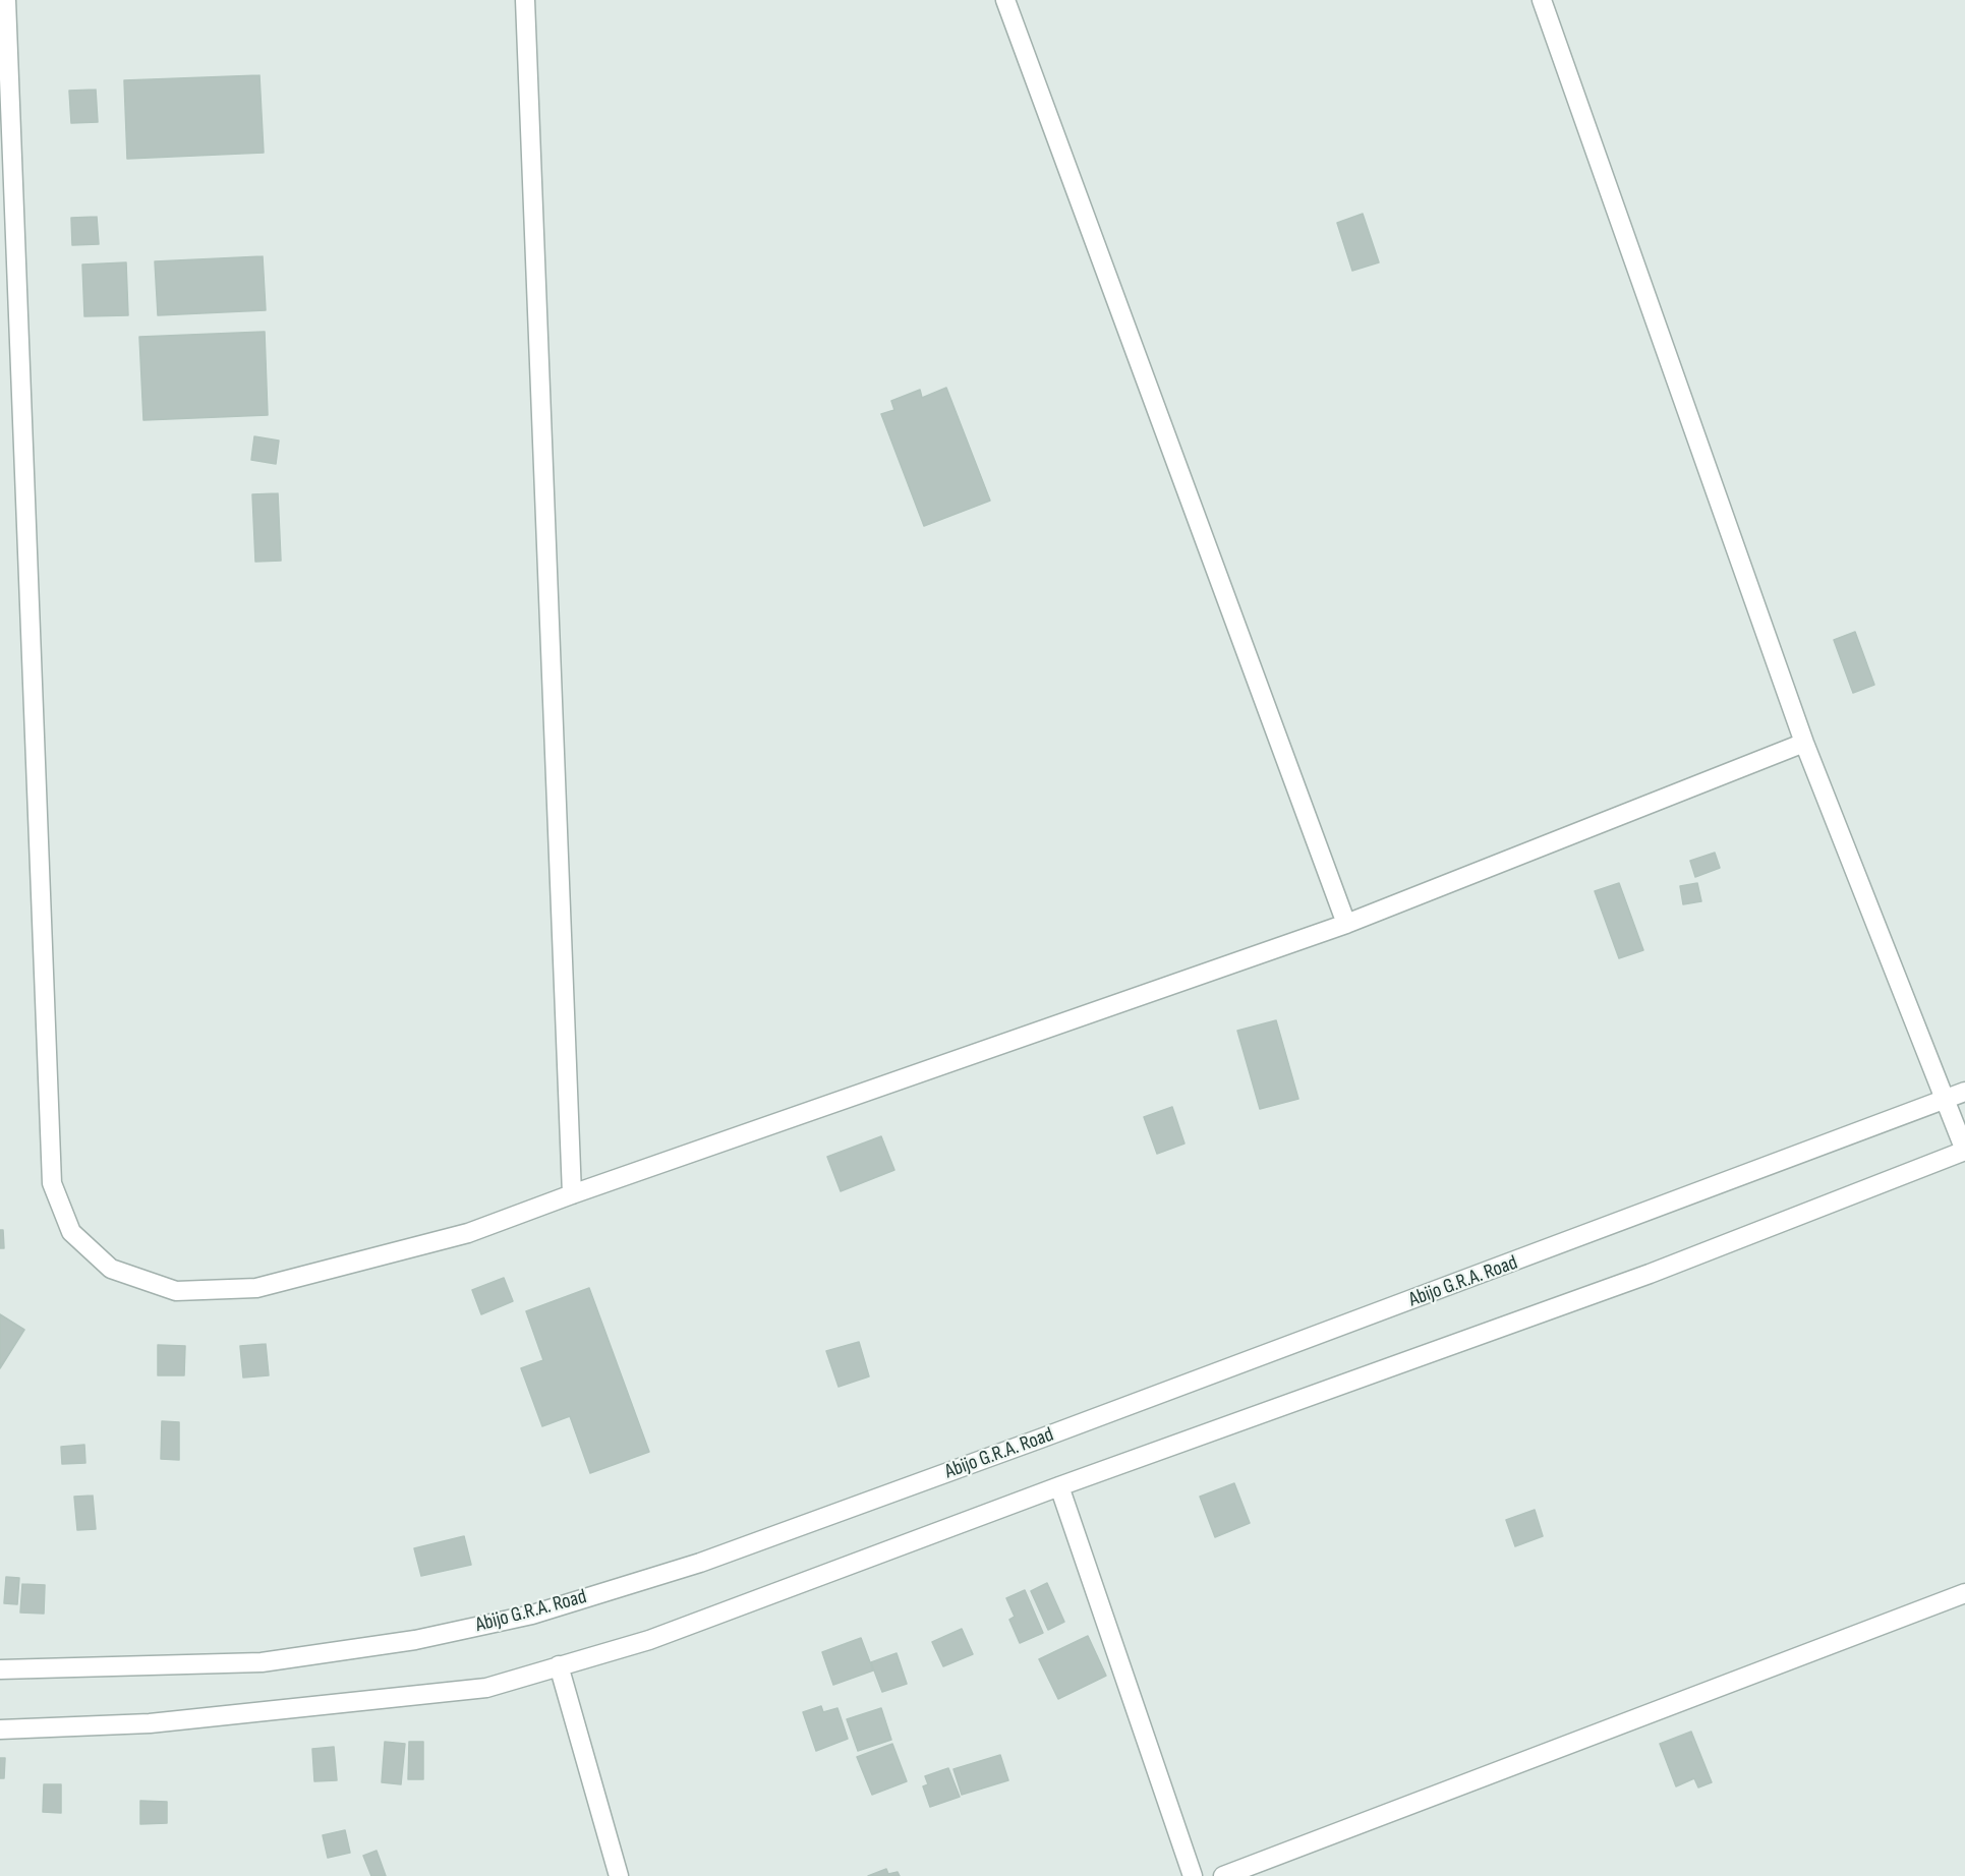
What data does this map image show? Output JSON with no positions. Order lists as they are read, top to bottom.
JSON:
{
  "streets": {
    "street": ["Abijo G.R.A. Road"]
  }
}
